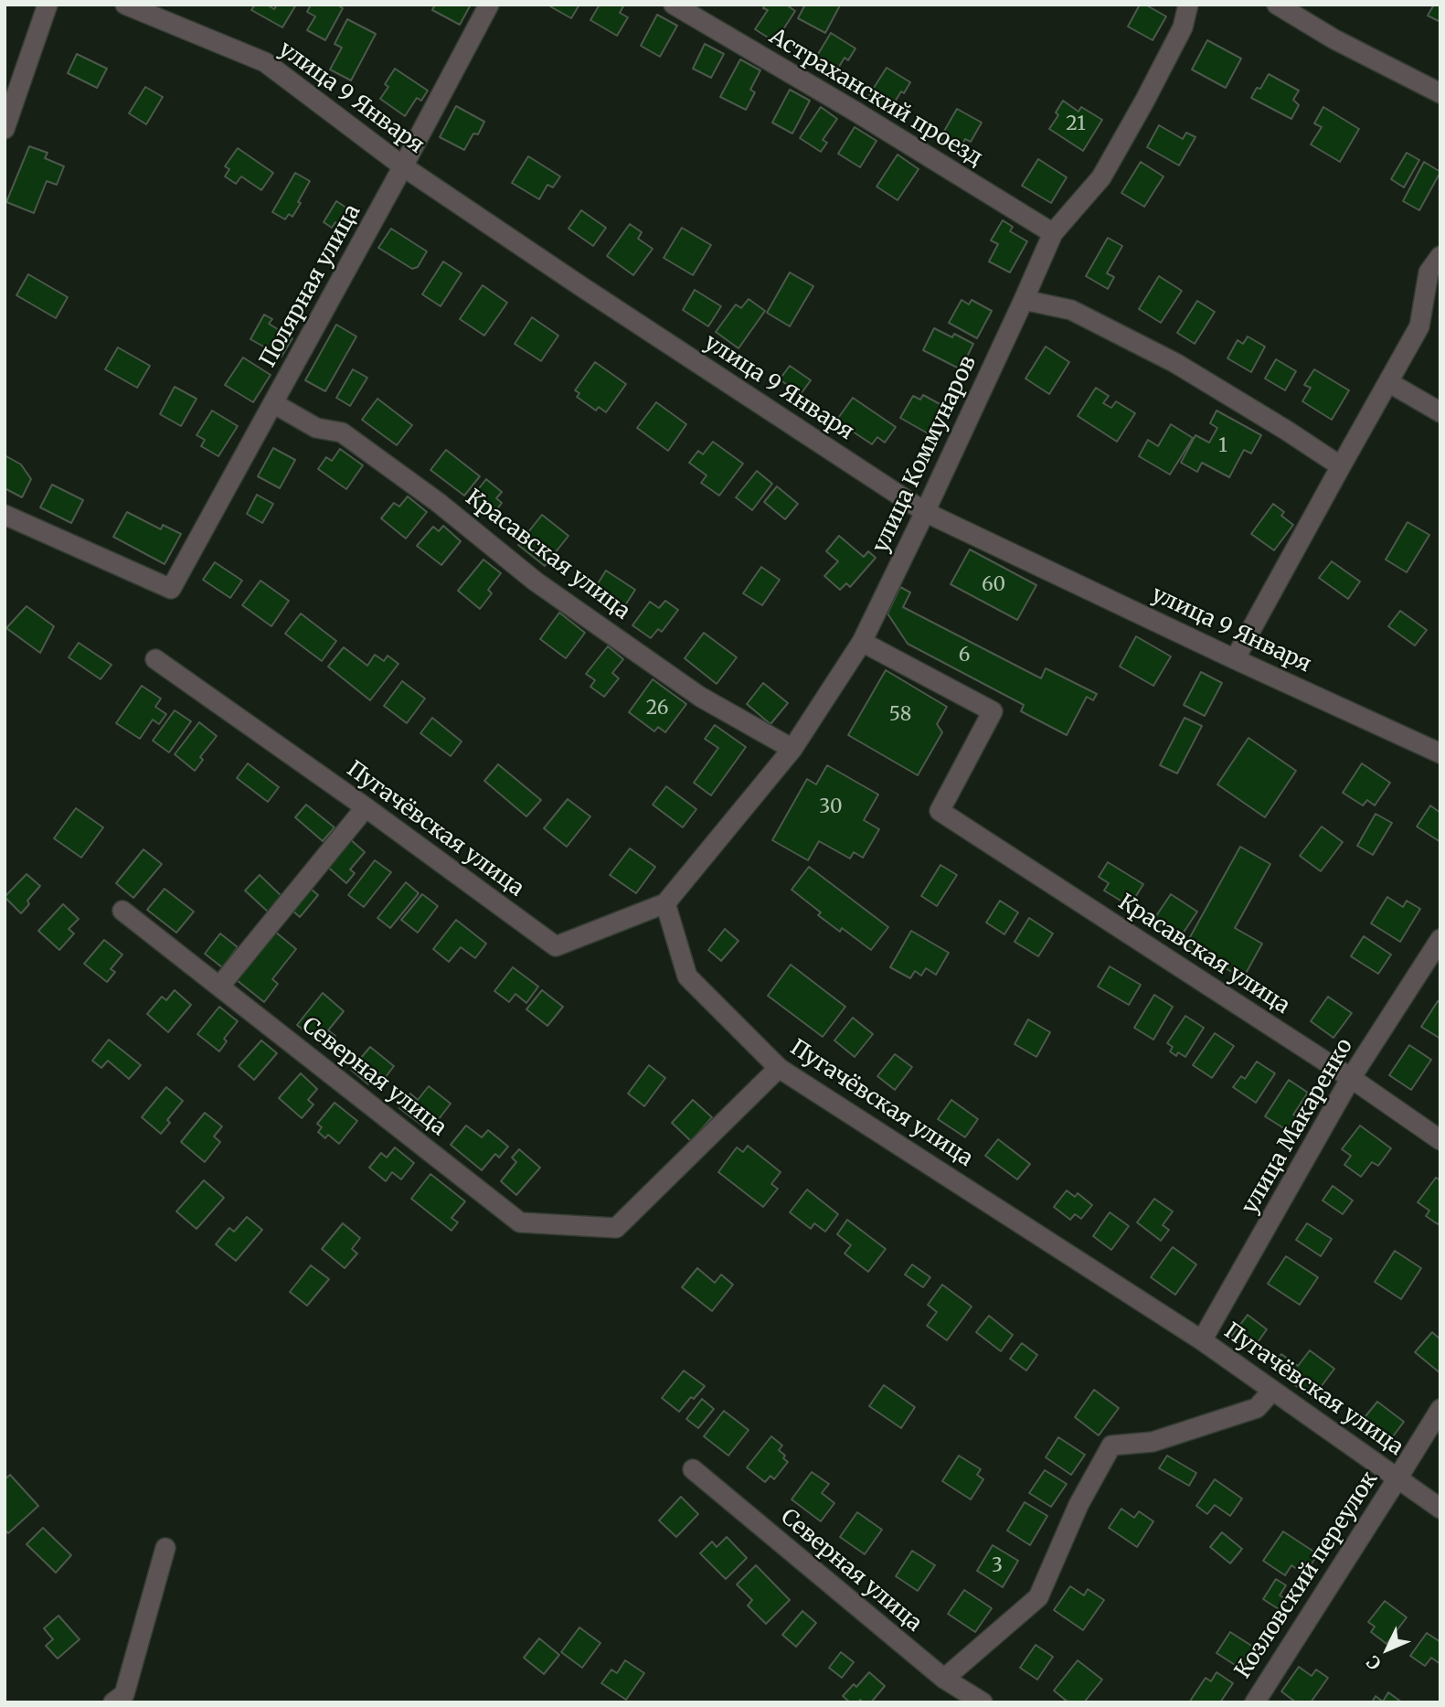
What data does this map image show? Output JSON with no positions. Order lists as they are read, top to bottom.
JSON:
{
  "streets": {
    "street": [
      "улица 9 Января",
      "Астраханский проезд",
      "Полярная улица",
      "улица Коммунаров",
      "Красавская улица",
      "Пугачёвская улица",
      "Северная улица",
      "улица Макаренко",
      "Козловский переулок"
    ]
  },
  "crossings": [
    ["улица 9 Января", "Полярная улица"],
    ["улица 9 Января", "улица Коммунаров"],
    ["Астраханский проезд", "улица Коммунаров"],
    ["Полярная улица", "Красавская улица"],
    ["улица Коммунаров", "Красавская улица"],
    ["улица Коммунаров", "Пугачёвская улица"],
    ["Красавская улица", "улица Макаренко"],
    ["Пугачёвская улица", "Северная улица"],
    ["Пугачёвская улица", "улица Макаренко"],
    ["Пугачёвская улица", "Козловский переулок"]
  ],
  "house_numbers": [
    "21",
    "1",
    "60",
    "6",
    "26",
    "58",
    "30",
    "3"
  ],
  "north": "bottom left"
}
